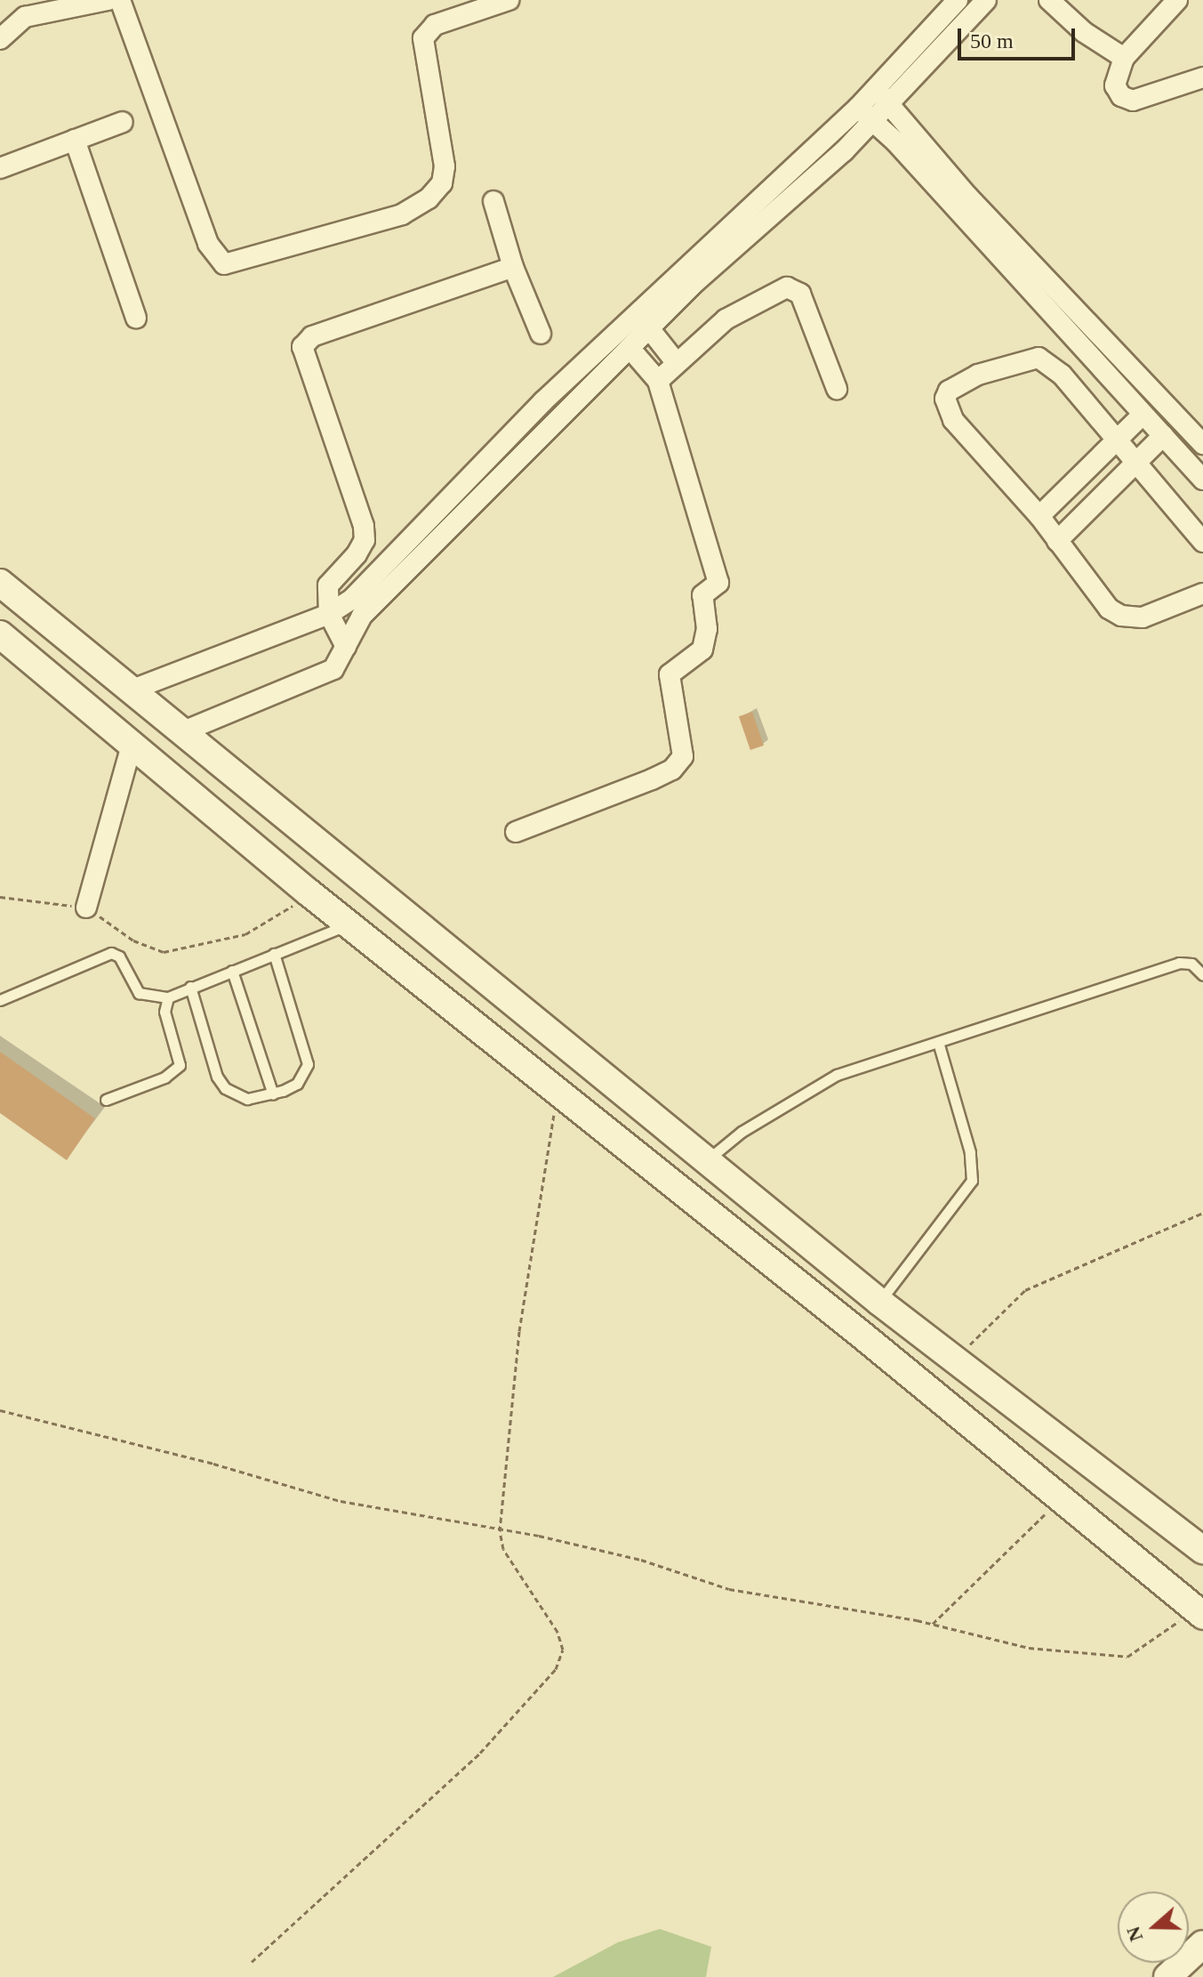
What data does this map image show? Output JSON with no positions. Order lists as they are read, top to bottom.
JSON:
{
  "scale_bar": "50 m",
  "north": "left"
}
